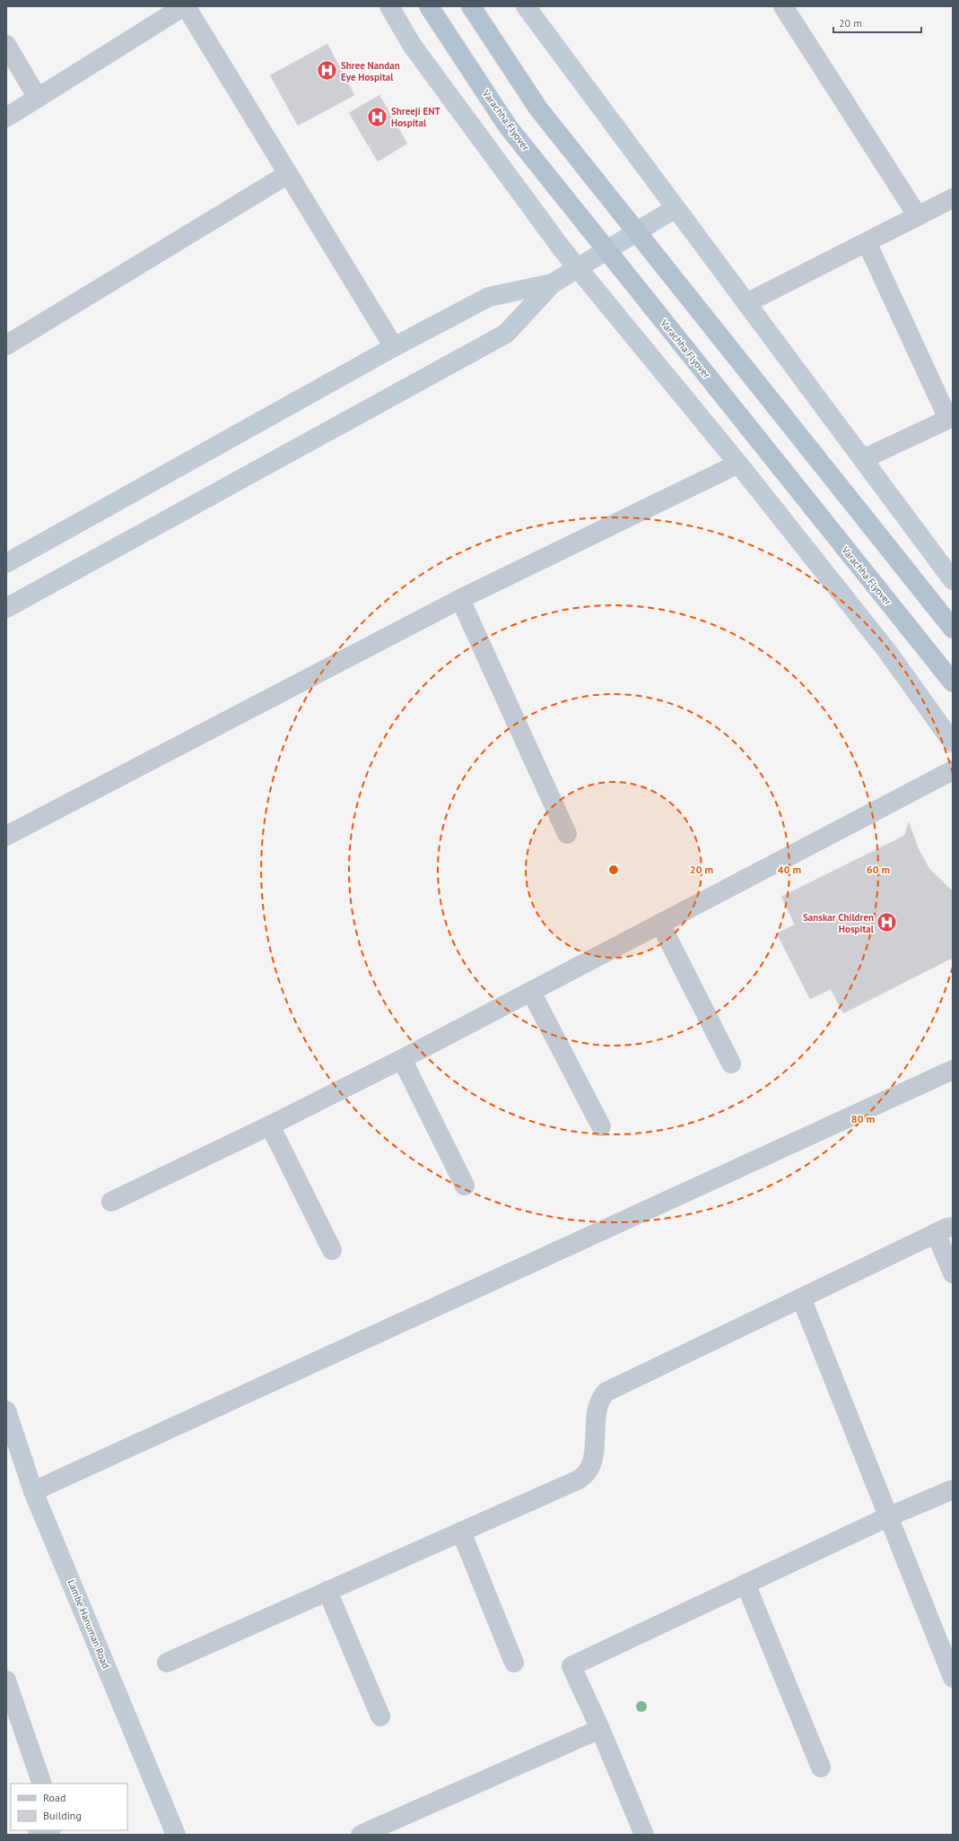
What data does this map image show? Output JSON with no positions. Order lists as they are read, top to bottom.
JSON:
{
  "streets": {
    "main road": ["Varachha Flyover"],
    "street": ["Lambe Hanuman Road"]
  },
  "places": {
    "hospital": ["Shree Nandan Eye Hospital", "Shreeji ENT Hospital", "Sanskar Children Hospital"]
  },
  "legend": ["Road", "Building"],
  "scale_bar": "20 m",
  "rings": [
    "20 m",
    "40 m",
    "60 m",
    "80 m"
  ]
}
